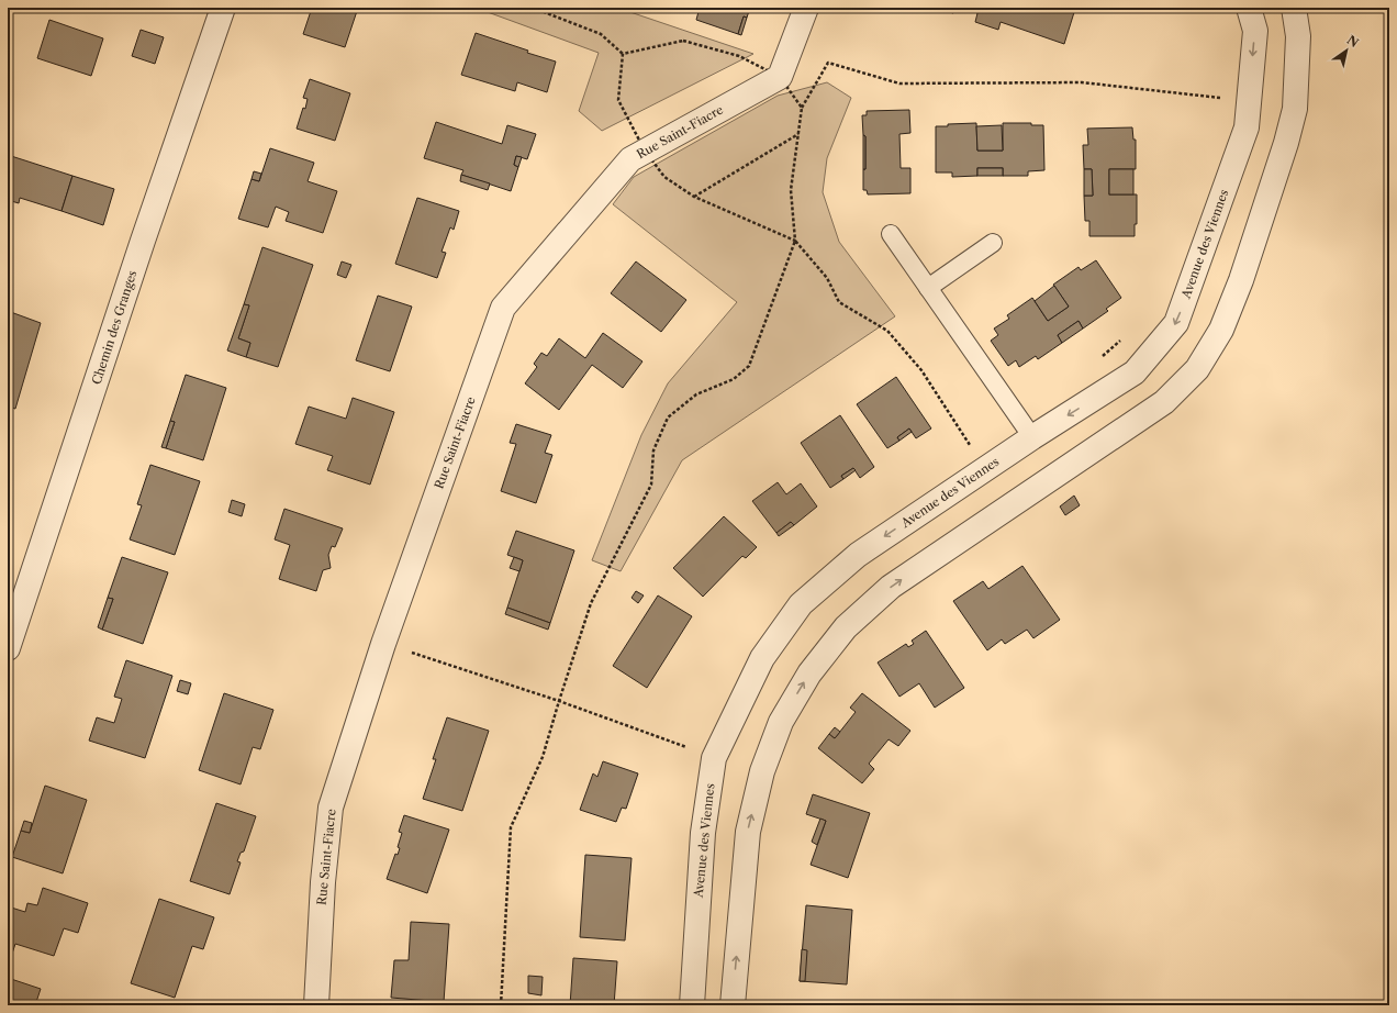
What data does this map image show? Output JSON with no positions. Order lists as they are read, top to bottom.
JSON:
{
  "streets": {
    "street": ["Rue Saint-Fiacre", "Avenue des Viennes", "Chemin des Granges"]
  },
  "north": "top right"
}
